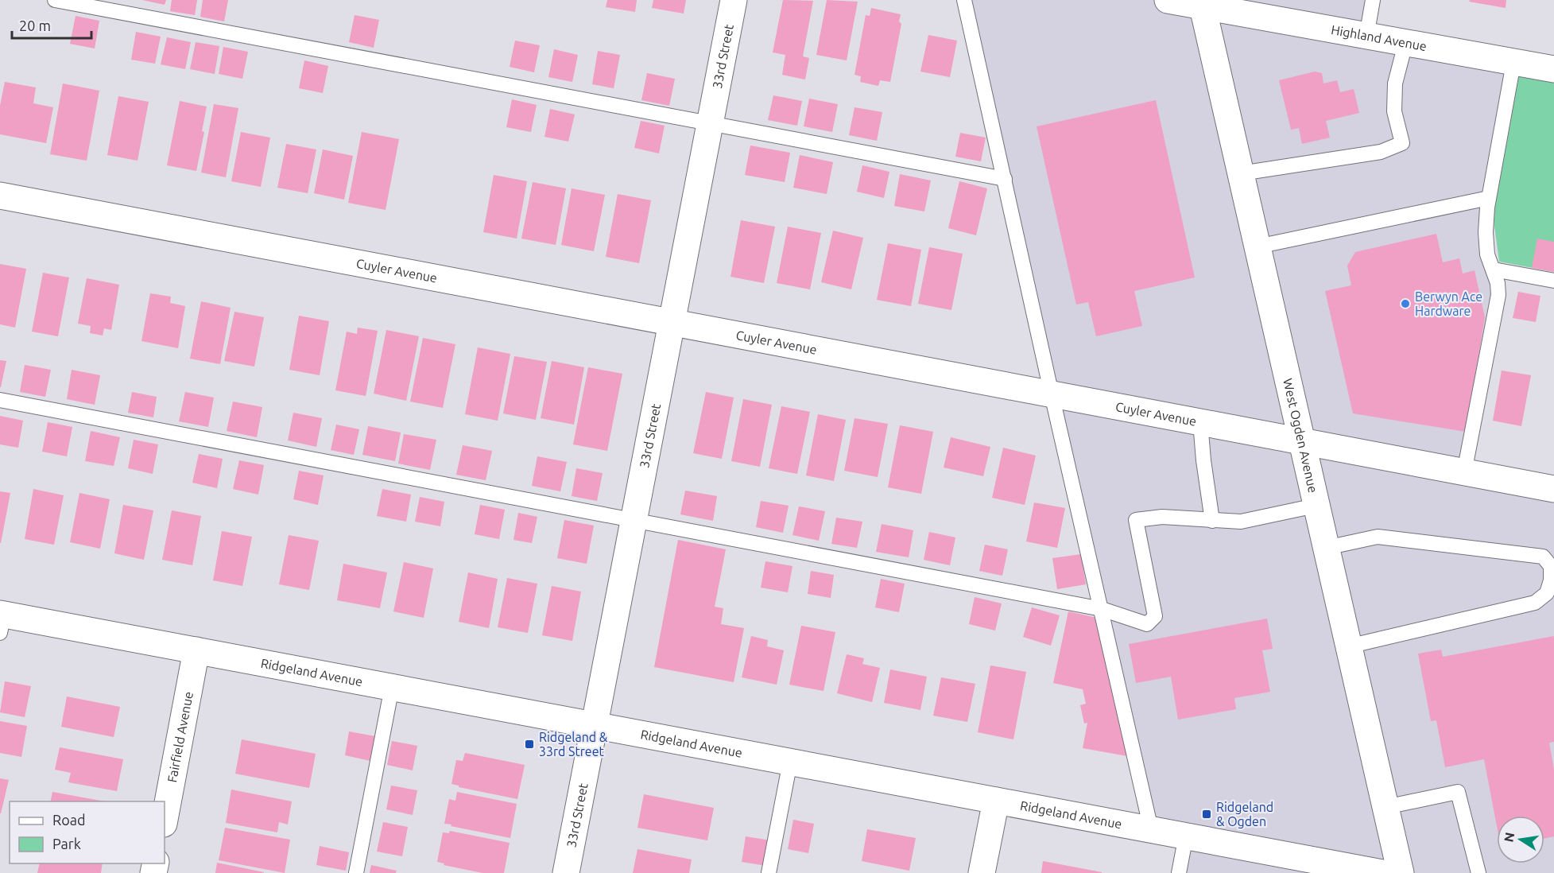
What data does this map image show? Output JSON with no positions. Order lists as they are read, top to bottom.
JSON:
{
  "streets": {
    "street": [
      "Highland Avenue",
      "33rd Street",
      "Cuyler Avenue",
      "West Ogden Avenue",
      "Ridgeland Avenue",
      "Fairfield Avenue"
    ]
  },
  "crossings": [
    ["Highland Avenue", "West Ogden Avenue"],
    ["33rd Street", "Cuyler Avenue"],
    ["33rd Street", "Ridgeland Avenue"],
    ["Cuyler Avenue", "West Ogden Avenue"],
    ["Ridgeland Avenue", "Fairfield Avenue"]
  ],
  "places": {
    "other": ["Berwyn Ace Hardware"],
    "transit": ["Ridgeland & 33rd Street", "Ridgeland & Ogden"]
  },
  "legend": ["Road", "Park"],
  "scale_bar": "20 m",
  "north": "left"
}
